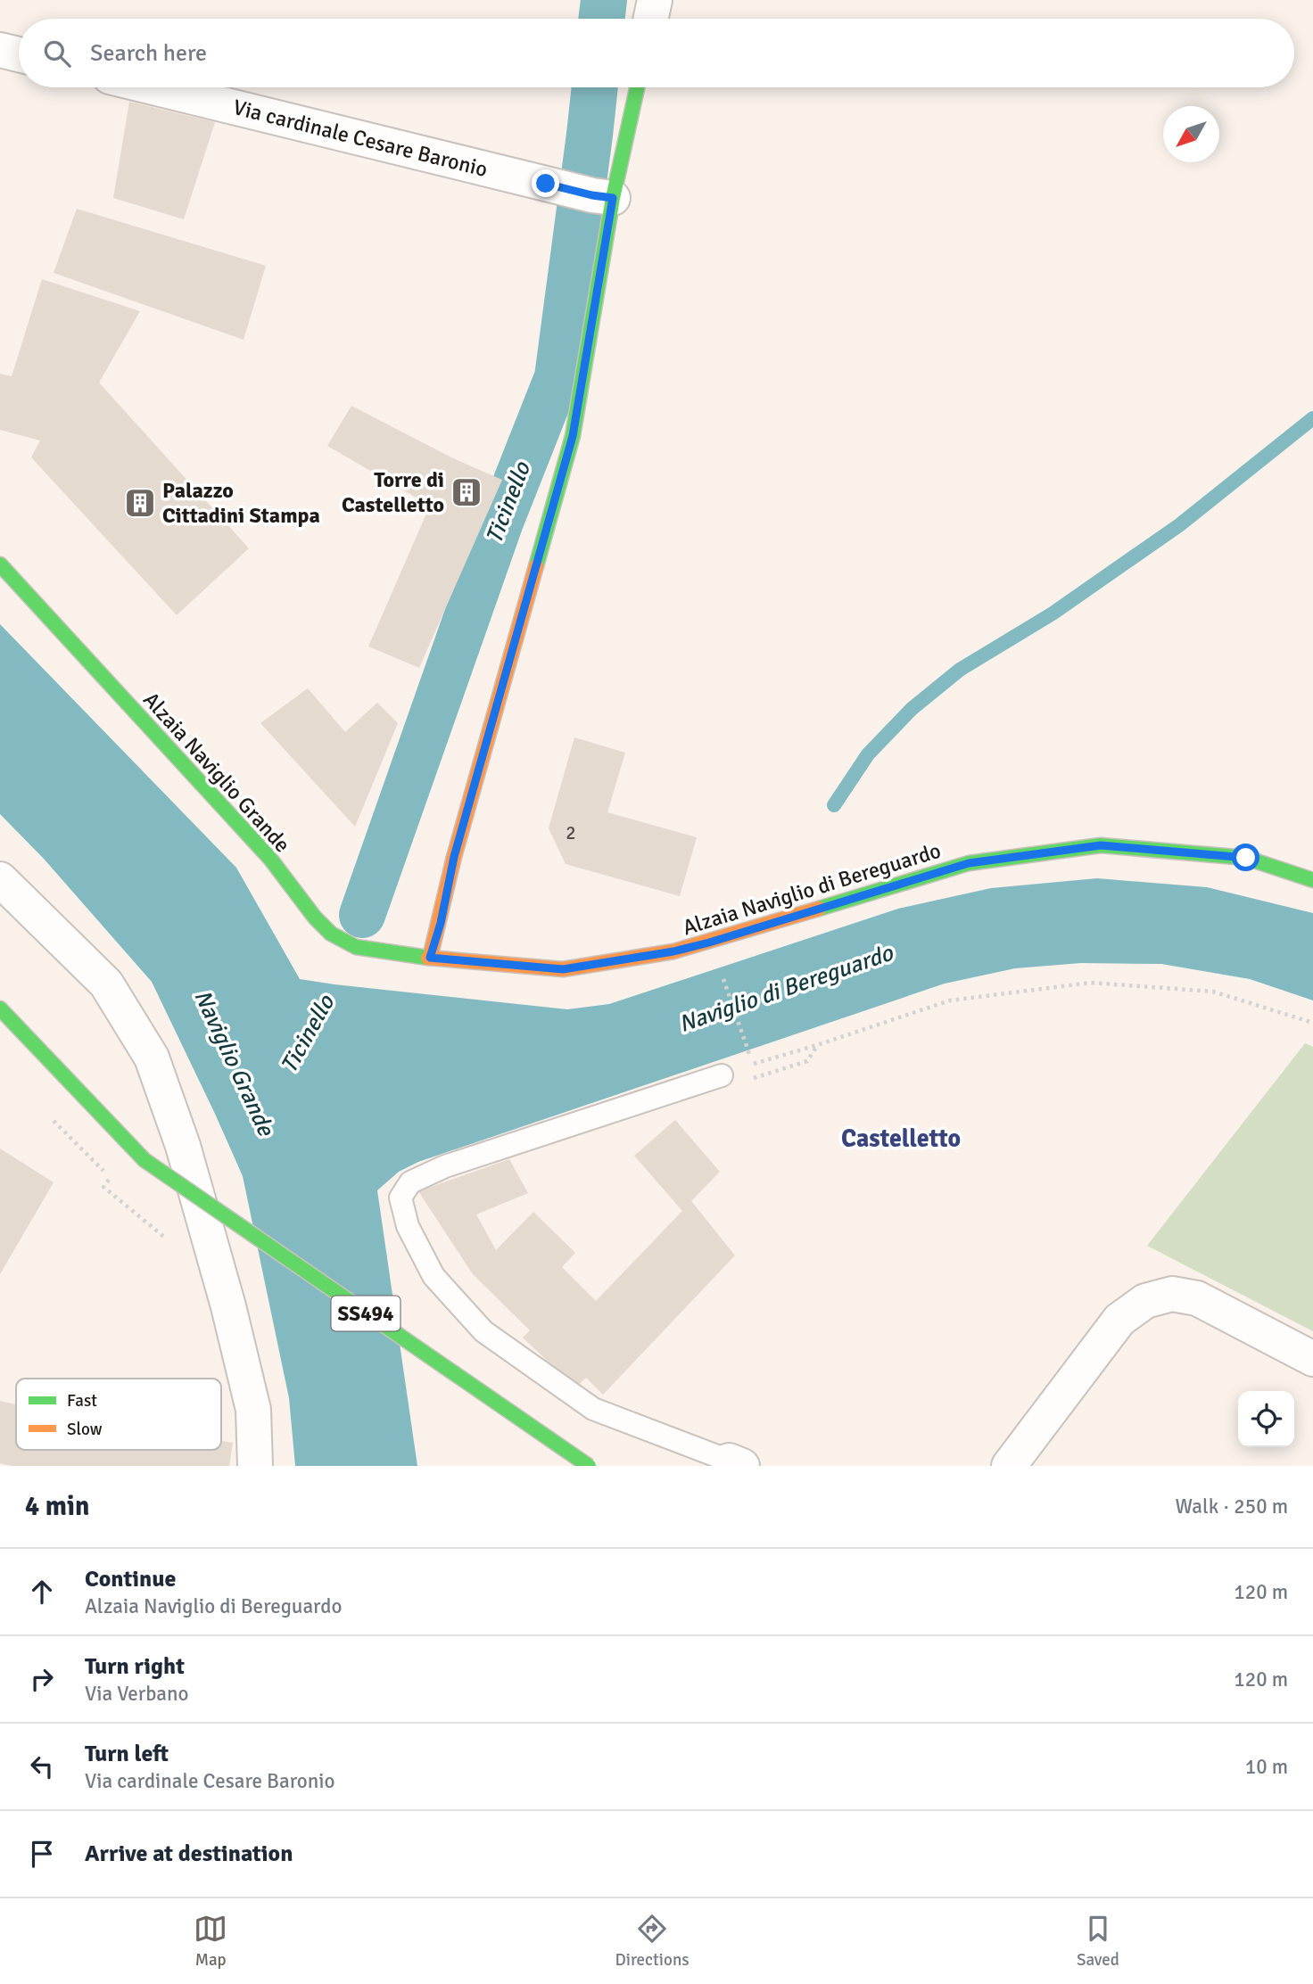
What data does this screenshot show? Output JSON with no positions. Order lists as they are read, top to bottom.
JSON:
{
  "streets": {
    "street": [
      "Via cardinale Cesare Baronio",
      "Alzaia Naviglio Grande",
      "Alzaia Naviglio di Bereguardo",
      "SS494"
    ]
  },
  "crossings": [
    ["Alzaia Naviglio Grande", "Alzaia Naviglio di Bereguardo"]
  ],
  "districts": ["Castelletto"],
  "water": ["Ticinello", "Naviglio di Bereguardo", "Naviglio Grande"],
  "places": {
    "building": ["Torre di Castelletto", "Palazzo Cittadini Stampa"]
  },
  "house_numbers": ["2"],
  "legend": ["Fast", "Slow"],
  "north": "bottom left",
  "page": {
    "search": "Search here",
    "heading": ["4 min", "Walk · 250 m"],
    "list": [
      ["Continue", "Alzaia Naviglio di Bereguardo", "120 m"],
      ["Turn right", "Via Verbano", "120 m"],
      ["Turn left", "Via cardinale Cesare Baronio", "10 m"],
      "Arrive at destination"
    ],
    "nav": ["Map", "Directions", "Saved"]
  }
}
